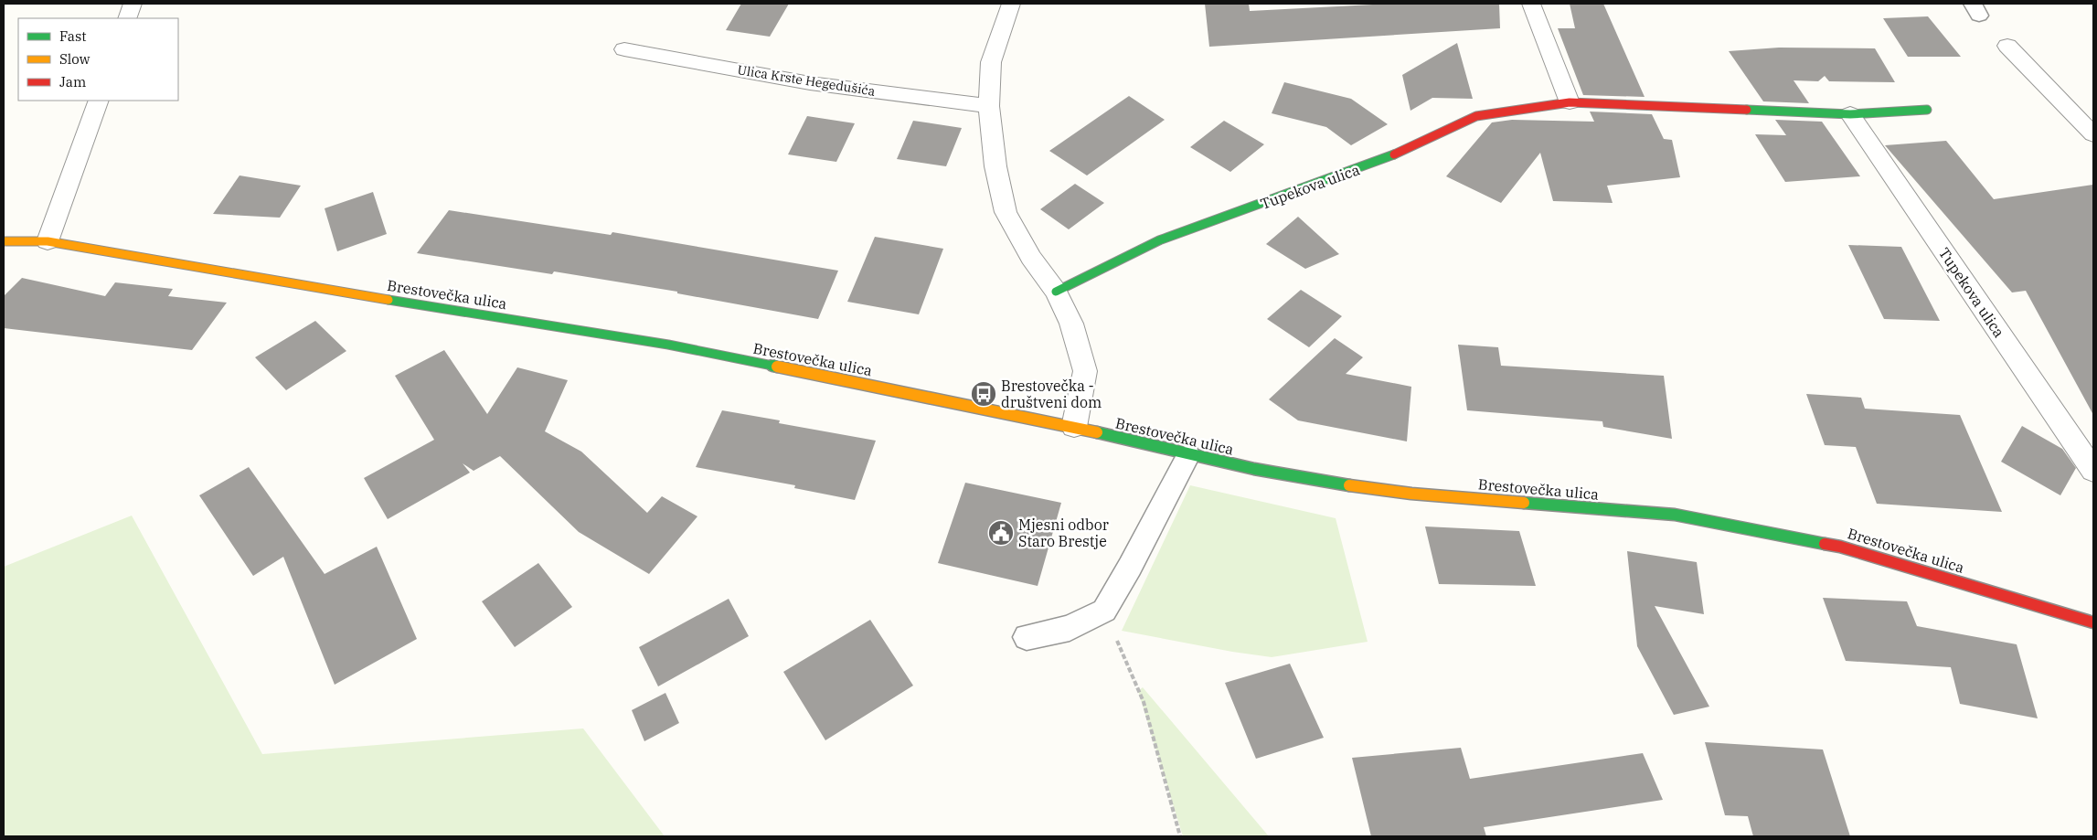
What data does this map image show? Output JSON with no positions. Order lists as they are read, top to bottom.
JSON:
{
  "streets": {
    "street": ["Ulica Krste Hegedušića", "Tupekova ulica", "Brestovečka ulica"]
  },
  "places": {
    "bus stop": ["Brestovečka - društveni dom"],
    "public building": ["Mjesni odbor Staro Brestje"]
  },
  "legend": ["Fast", "Slow", "Jam"]
}
